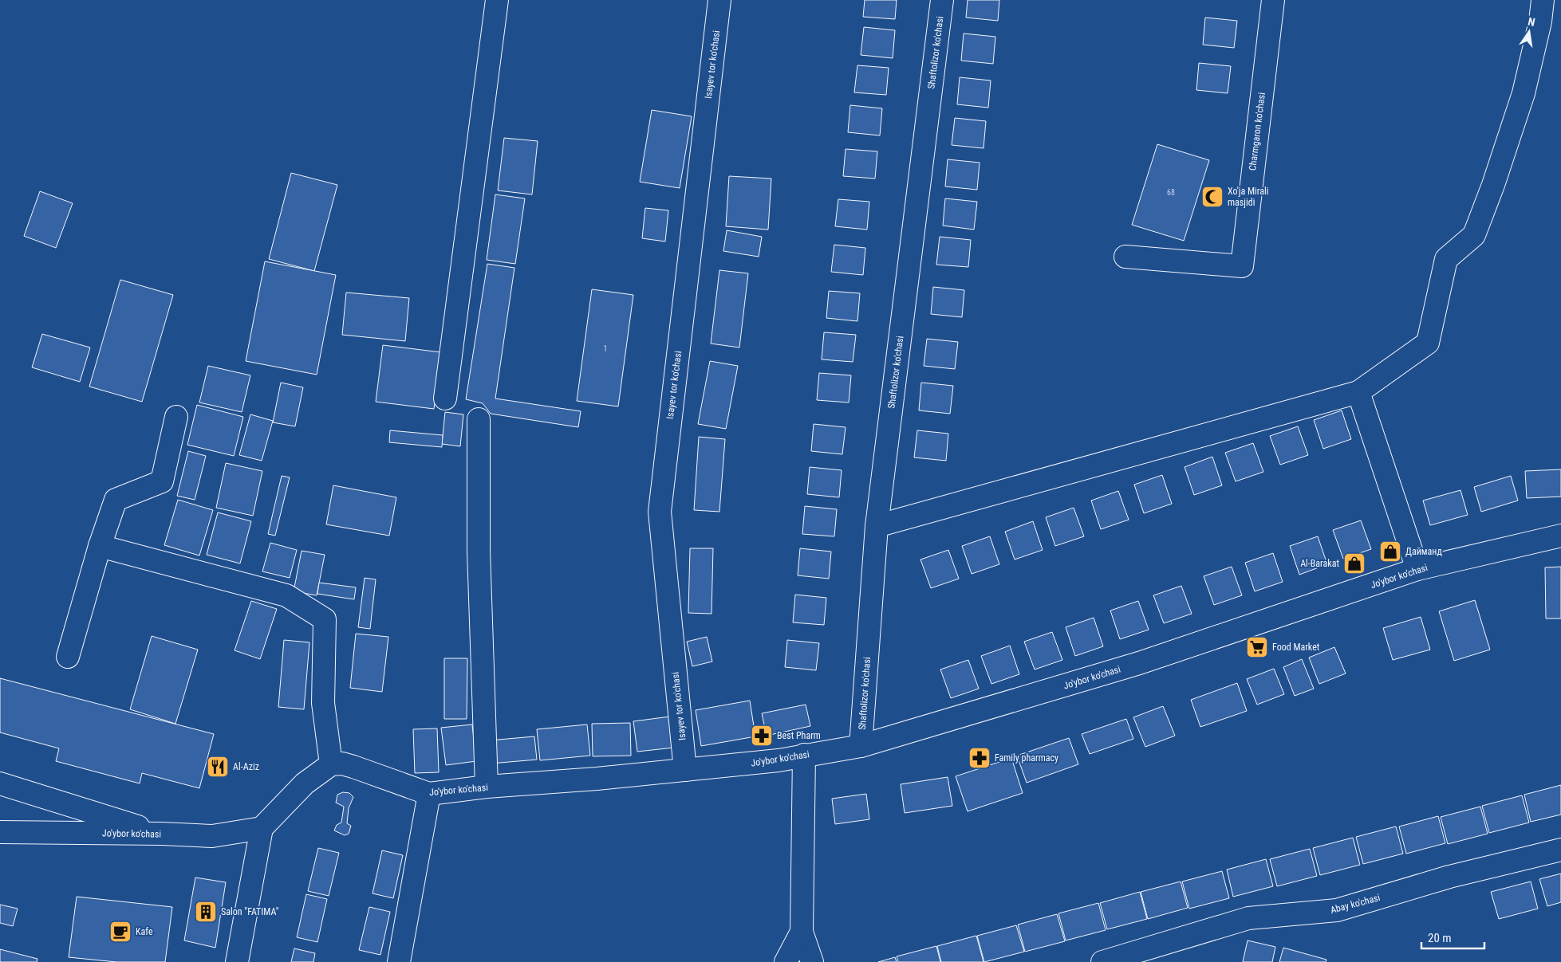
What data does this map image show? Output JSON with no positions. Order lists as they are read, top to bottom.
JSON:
{
  "streets": {
    "street": [
      "Shaftolizor ko'chasi",
      "Isayev tor ko'chasi",
      "Charmgaron ko'chasi",
      "Jo'ybor ko'chasi",
      "Abay ko'chasi"
    ]
  },
  "crossings": [
    ["Shaftolizor ko'chasi", "Jo'ybor ko'chasi"],
    ["Isayev tor ko'chasi", "Jo'ybor ko'chasi"]
  ],
  "places": {
    "mosque": ["Xo'ja Mirali masjidi"],
    "shop": ["Дайманд", "Al-Barakat"],
    "supermarket": ["Food Market"],
    "pharmacy": ["Best Pharm", "Family pharmacy"],
    "restaurant": ["Al-Aziz"],
    "building": ["Salon \"FATIMA\""],
    "cafe": ["Kafe"]
  },
  "house_numbers": ["68", "1"],
  "scale_bar": "20 m",
  "north": "top"
}
